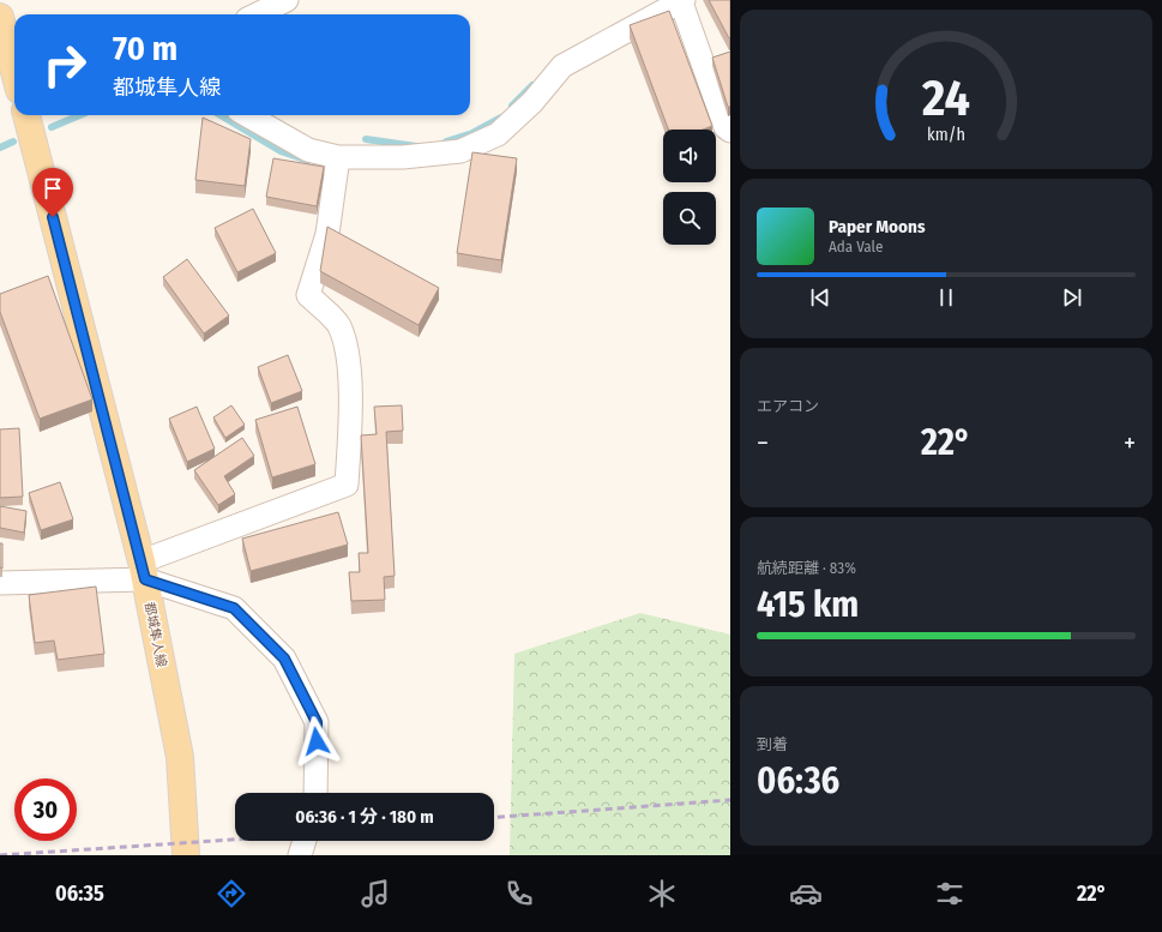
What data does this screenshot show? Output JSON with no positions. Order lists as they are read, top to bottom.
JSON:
{
  "streets": {
    "main road": ["都城隼人線"]
  },
  "page": {
    "turn": ["70 m", "都城隼人線"],
    "song": ["Paper Moons", "Ada Vale"],
    "tile": [
      "エアコン",
      ["航続距離 · 83%", "415 km"],
      ["到着", "06:36"]
    ],
    "heat": ["−", "22°", "+"],
    "limit": "30",
    "trip": "06:36 · 1 分 · 180 m",
    "tabs": ["06:35", "22°"],
    "gauge": ["24", "km/h"]
  }
}
